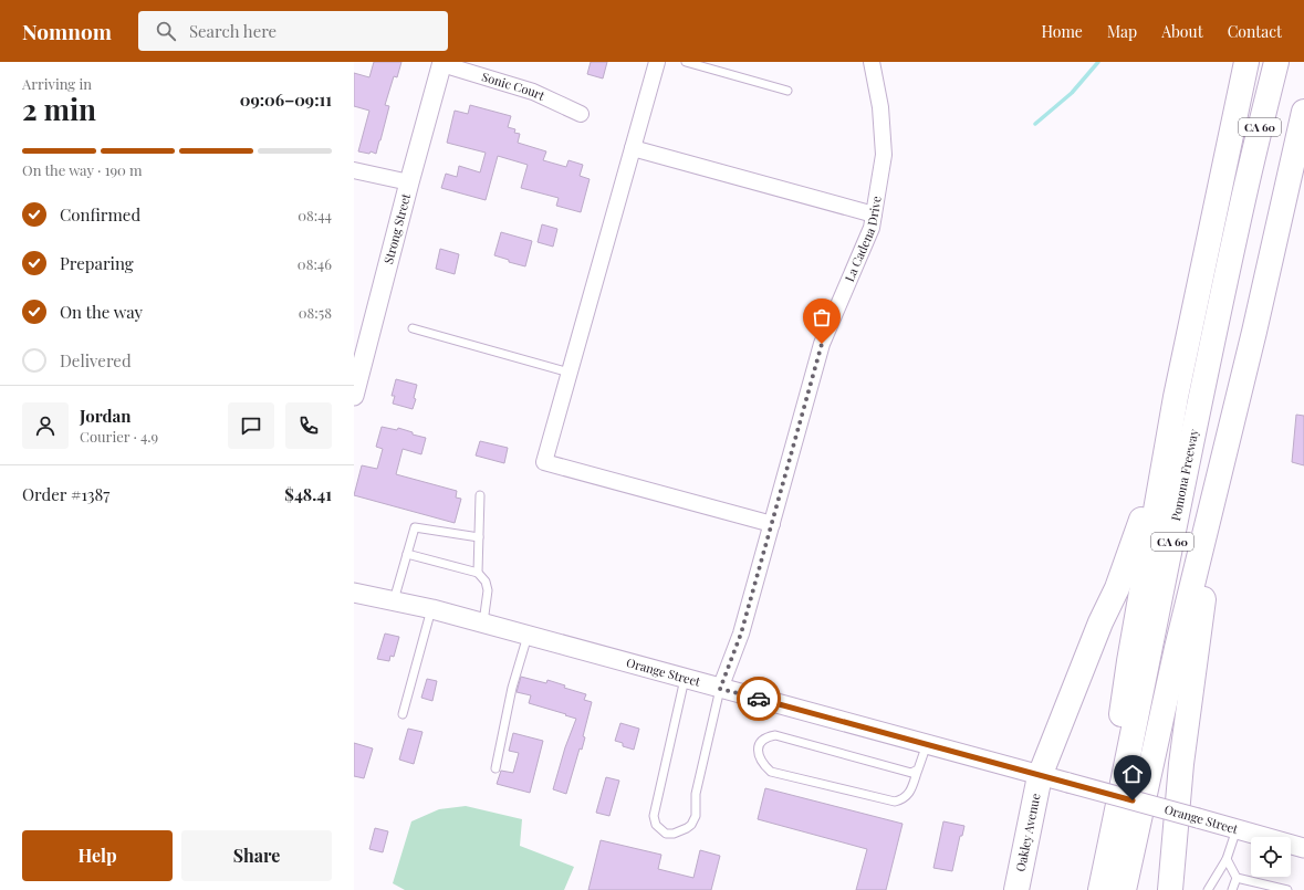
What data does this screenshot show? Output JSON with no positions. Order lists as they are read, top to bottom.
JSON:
{
  "streets": {
    "main road": ["CA 60", "Pomona Freeway", "Oakley Avenue"],
    "street": [
      "Sonic Court",
      "Strong Street",
      "La Cadena Drive",
      "Orange Street"
    ]
  },
  "crossings": [
    ["Sonic Court", "Strong Street"],
    ["La Cadena Drive", "Orange Street"],
    ["Orange Street", "Oakley Avenue"]
  ],
  "page": {
    "header": "Nomnom",
    "search": "Search here",
    "nav": [
      "Home",
      "Map",
      "About",
      "Contact"
    ],
    "heading": ["2 min", "Arriving in", "09:06–09:11"],
    "panel": [
      "Jordan",
      "Courier · 4.9",
      "Order #1387",
      "$48.41"
    ],
    "bar": "On the way · 190 m",
    "list": [
      ["Confirmed", "08:44"],
      ["Preparing", "08:46"],
      ["On the way", "08:58"],
      "Delivered"
    ],
    "buttons": ["Help", "Share"]
  }
}
